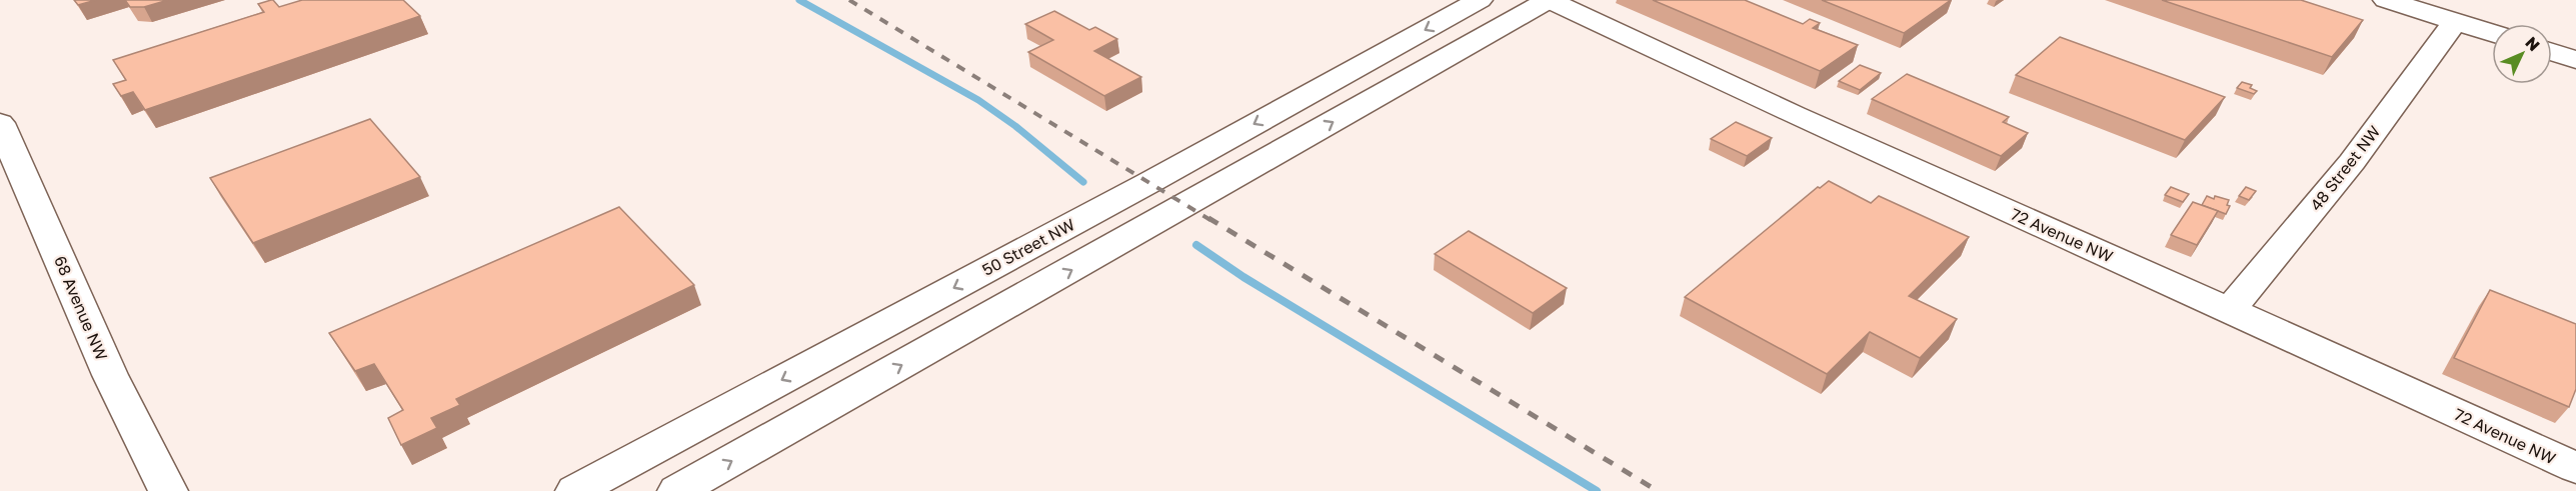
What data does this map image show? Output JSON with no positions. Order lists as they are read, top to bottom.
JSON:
{
  "streets": {
    "street": [
      "48 Street NW",
      "72 Avenue NW",
      "50 Street NW",
      "68 Avenue NW"
    ]
  },
  "crossings": [
    ["48 Street NW", "72 Avenue NW"]
  ],
  "north": "top right"
}
